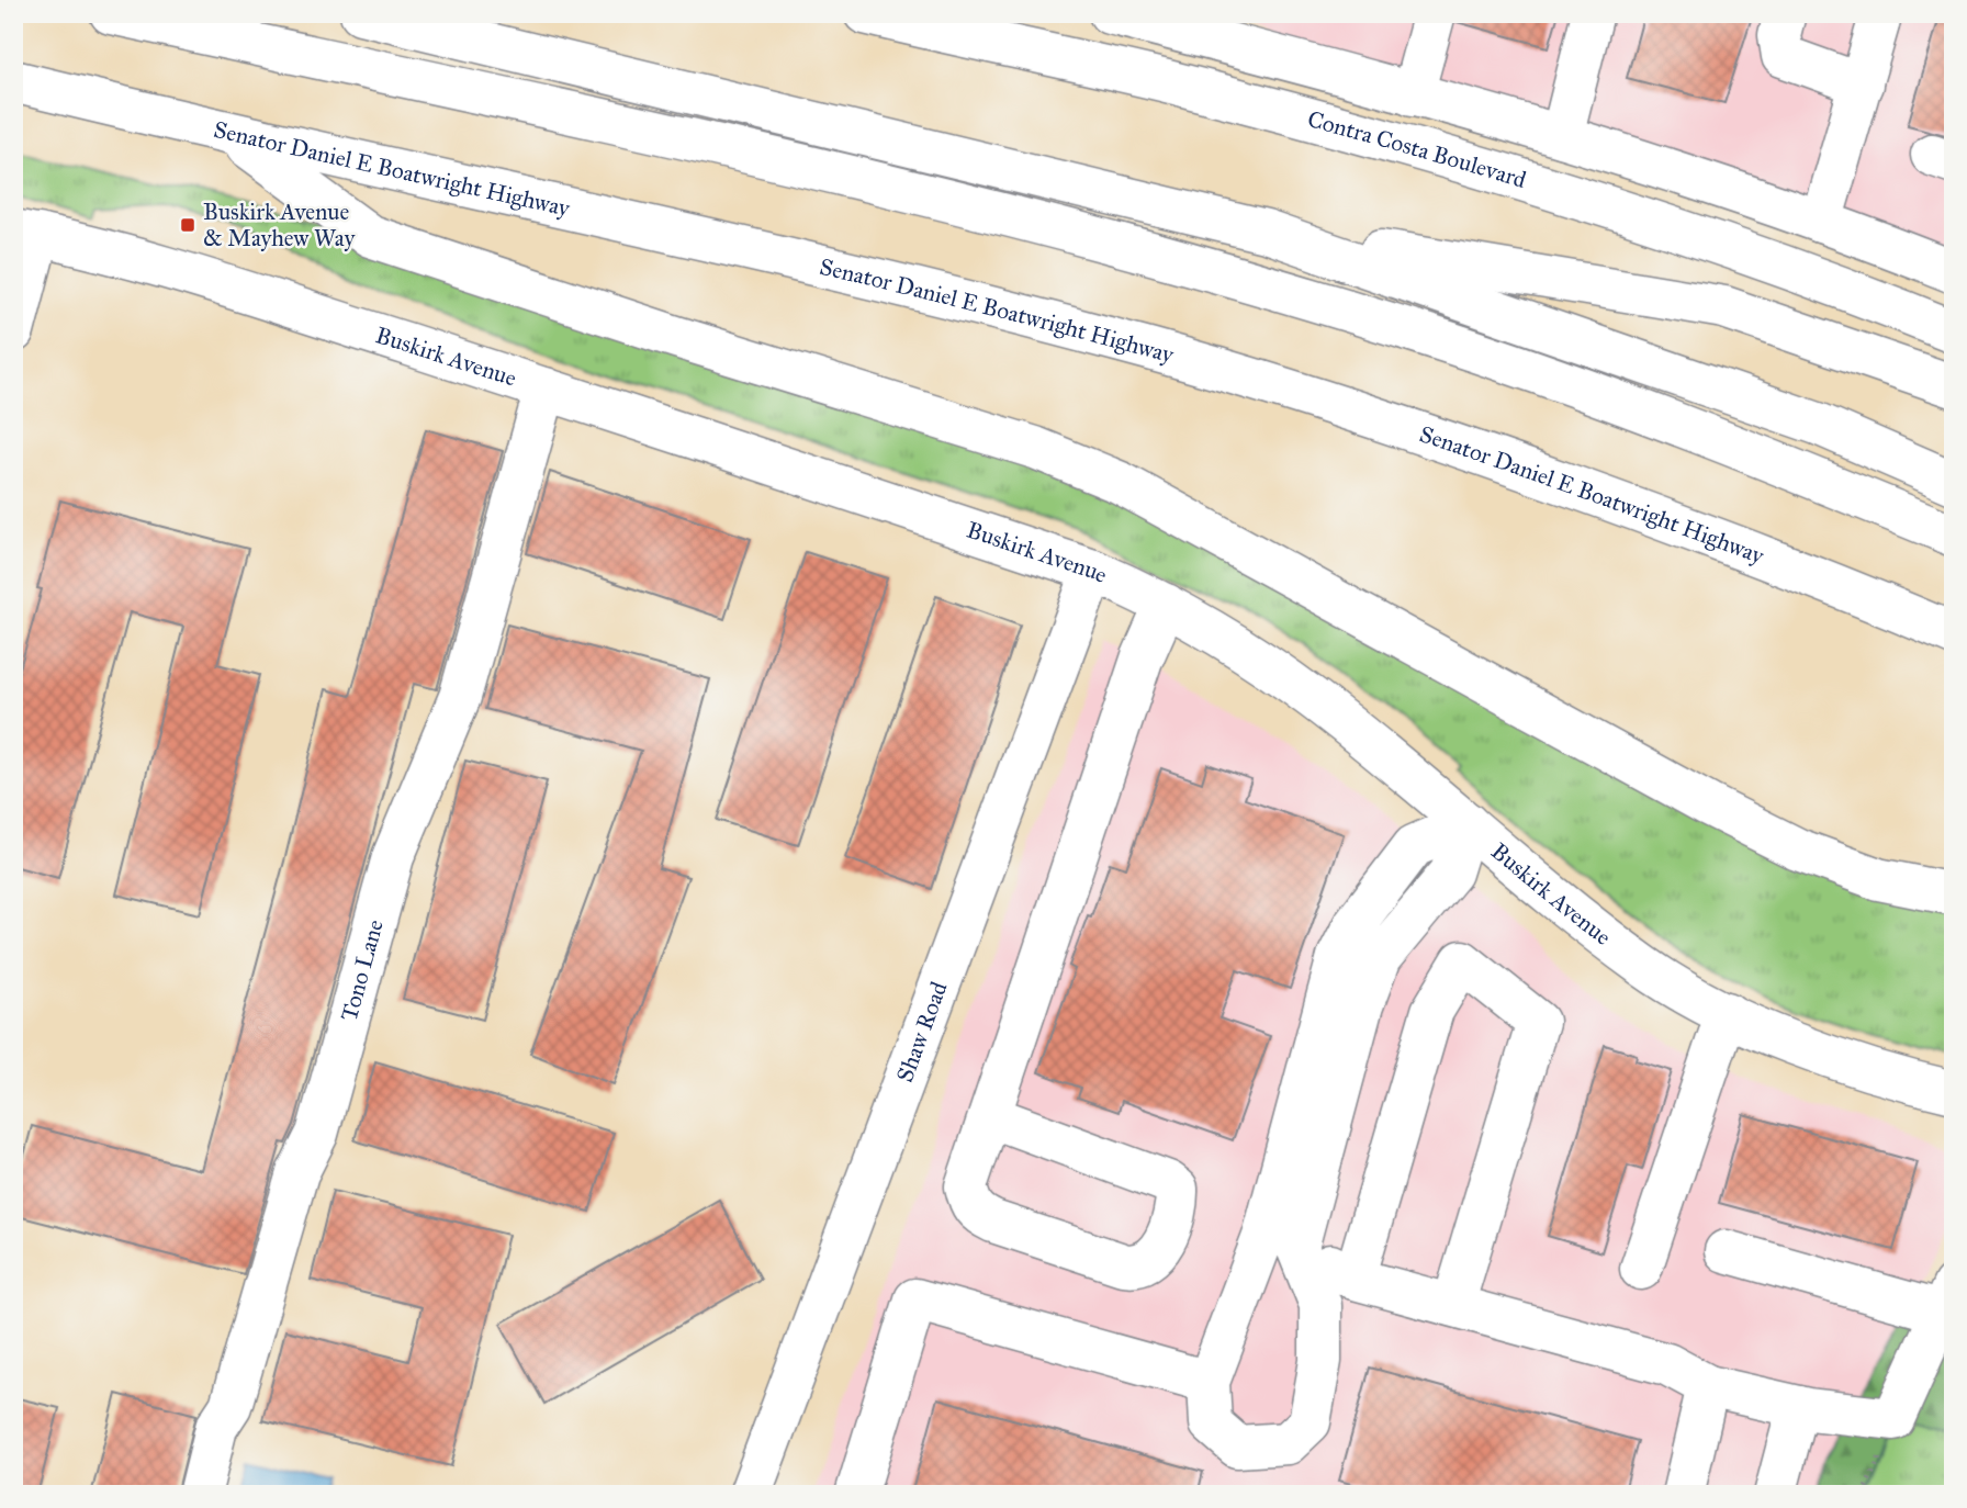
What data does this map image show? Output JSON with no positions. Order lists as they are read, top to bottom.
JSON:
{
  "streets": {
    "main road": [
      "Contra Costa Boulevard",
      "Senator Daniel E Boatwright Highway",
      "Buskirk Avenue",
      "Tono Lane",
      "Shaw Road"
    ]
  },
  "crossings": [
    ["Buskirk Avenue", "Tono Lane"],
    ["Buskirk Avenue", "Shaw Road"]
  ],
  "places": {
    "transit": ["Buskirk Avenue & Mayhew Way"]
  }
}
